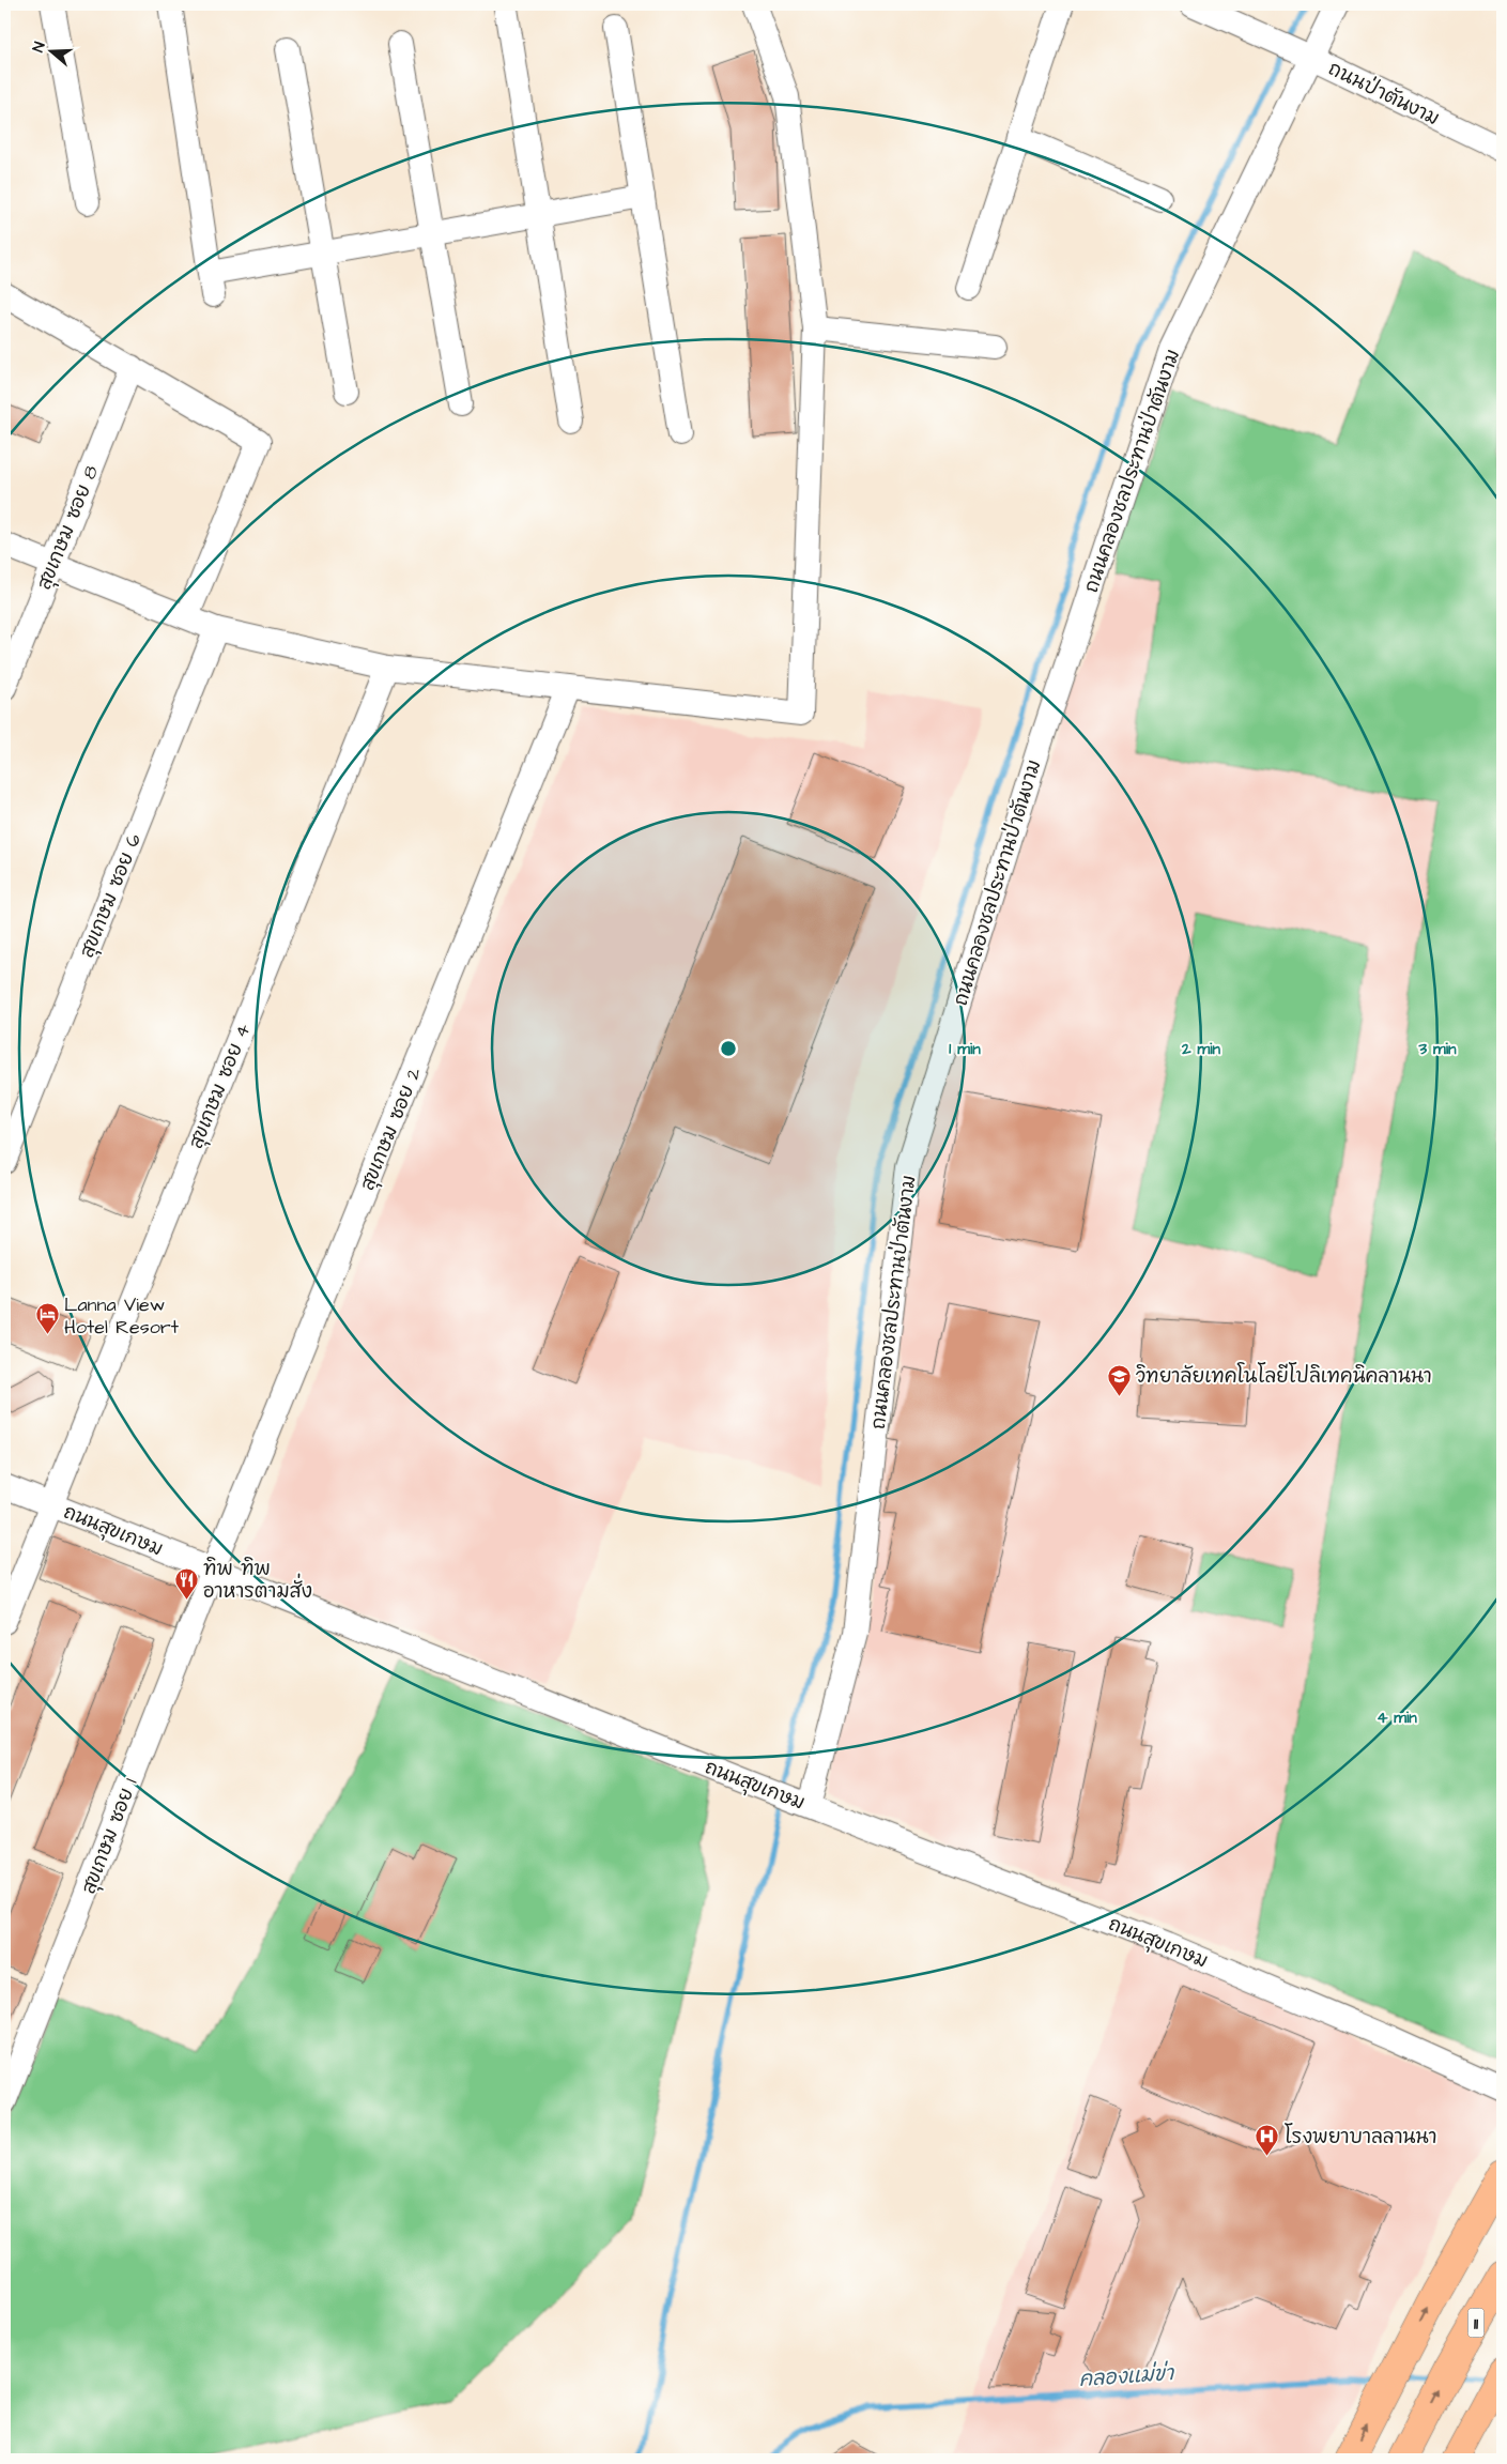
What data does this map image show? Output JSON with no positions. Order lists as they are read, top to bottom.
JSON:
{
  "streets": {
    "main road": ["11"],
    "street": [
      "ถนนป่าตันงาม",
      "ถนนคลองชลประทานป่าตันงาม",
      "สุขเกษม ซอย 8",
      "สุขเกษม ซอย 6",
      "สุขเกษม ซอย 4",
      "สุขเกษม ซอย 2",
      "ถนนสุขเกษม",
      "สุขเกษม ซอย 1"
    ]
  },
  "crossings": [
    ["ถนนป่าตันงาม", "ถนนคลองชลประทานป่าตันงาม"],
    ["ถนนคลองชลประทานป่าตันงาม", "ถนนสุขเกษม"],
    ["สุขเกษม ซอย 4", "ถนนสุขเกษม"],
    ["สุขเกษม ซอย 2", "ถนนสุขเกษม"],
    ["สุขเกษม ซอย 2", "สุขเกษม ซอย 1"],
    ["ถนนสุขเกษม", "สุขเกษม ซอย 1"]
  ],
  "water": ["คลองแม่ข่า"],
  "places": {
    "hotel": ["Lanna View Hotel Resort"],
    "school or university": ["วิทยาลัยเทคโนโลยีโปลิเทคนิคลานนา"],
    "restaurant": ["ทิพ ทิพ อาหารตามสั่ง"],
    "hospital": ["โรงพยาบาลลานนา"]
  },
  "north": "left",
  "rings": [
    "1 min",
    "2 min",
    "3 min",
    "4 min"
  ]
}
